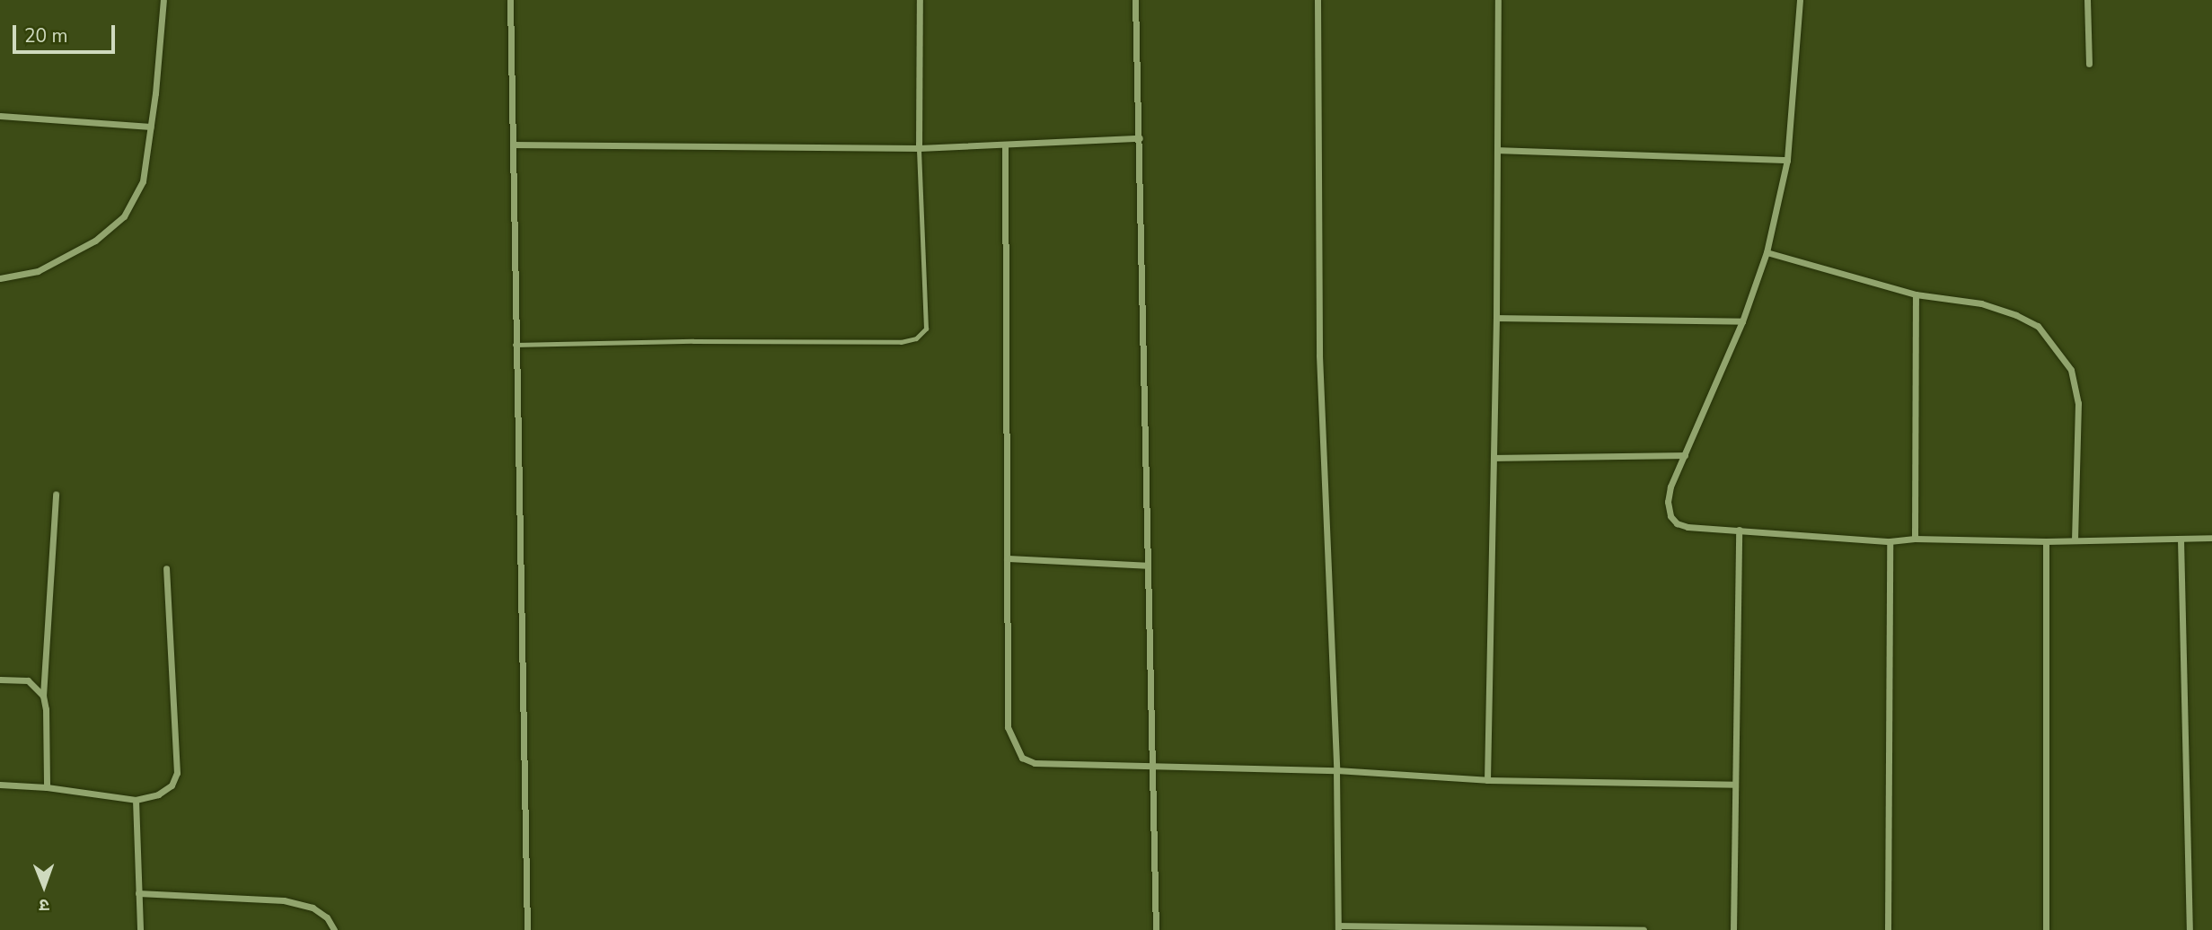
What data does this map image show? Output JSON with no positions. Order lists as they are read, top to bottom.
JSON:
{
  "scale_bar": "20 m",
  "north": "bottom"
}
